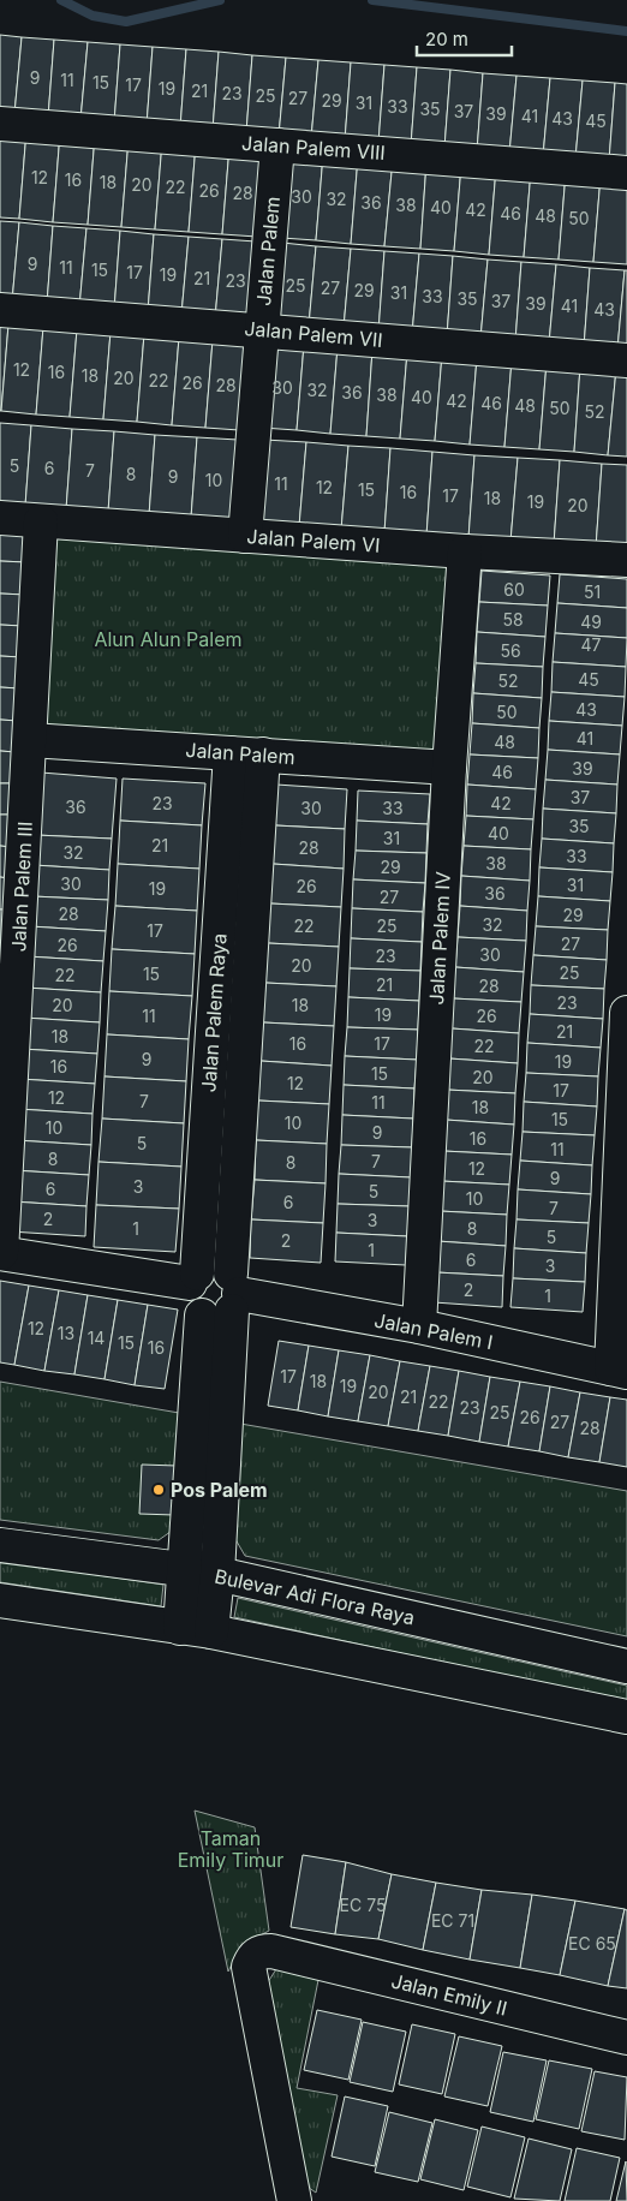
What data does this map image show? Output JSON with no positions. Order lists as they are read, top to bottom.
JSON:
{
  "streets": {
    "street": [
      "Jalan Palem VIII",
      "Jalan Palem",
      "Jalan Palem VII",
      "Jalan Palem VI",
      "Jalan Palem III",
      "Jalan Palem IV",
      "Jalan Palem Raya",
      "Jalan Palem I",
      "Bulevar Adi Flora Raya",
      "Jalan Emily II"
    ]
  },
  "crossings": [
    ["Jalan Palem VIII", "Jalan Palem"],
    ["Jalan Palem", "Jalan Palem VII"],
    ["Jalan Palem", "Jalan Palem VI"],
    ["Jalan Palem", "Jalan Palem III"],
    ["Jalan Palem", "Jalan Palem IV"],
    ["Jalan Palem", "Jalan Palem Raya"],
    ["Jalan Palem VI", "Jalan Palem III"],
    ["Jalan Palem VI", "Jalan Palem IV"],
    ["Jalan Palem IV", "Jalan Palem I"],
    ["Jalan Palem Raya", "Jalan Palem I"],
    ["Jalan Palem Raya", "Bulevar Adi Flora Raya"]
  ],
  "parks": ["Alun Alun Palem", "Taman Emily Timur"],
  "places": ["Pos Palem"],
  "house_numbers": [
    "9",
    "11",
    "15",
    "17",
    "19",
    "21",
    "23",
    "25",
    "27",
    "29",
    "31",
    "33",
    "35",
    "37",
    "39",
    "41",
    "43",
    "45",
    "12",
    "16",
    "18",
    "20",
    "22",
    "26",
    "28",
    "30",
    "32",
    "36",
    "38",
    "40",
    "42",
    "46",
    "48",
    "50",
    "9",
    "11",
    "15",
    "17",
    "19",
    "21",
    "23",
    "25",
    "27",
    "29",
    "31",
    "33",
    "35",
    "37",
    "39",
    "41",
    "43",
    "12",
    "16",
    "18",
    "20",
    "22",
    "26",
    "28",
    "30",
    "32",
    "36",
    "38",
    "40",
    "42",
    "46",
    "48",
    "50",
    "52",
    "5",
    "6",
    "7",
    "8",
    "9",
    "10",
    "11",
    "12",
    "15",
    "16",
    "17",
    "18",
    "19",
    "20",
    "60",
    "51",
    "58",
    "49",
    "47",
    "56",
    "45",
    "52",
    "43",
    "50",
    "41",
    "48",
    "39",
    "46",
    "37",
    "23",
    "42",
    "36",
    "30",
    "33",
    "35",
    "40",
    "31",
    "21",
    "28",
    "32",
    "33",
    "38",
    "29",
    "30",
    "31",
    "26",
    "19",
    "36",
    "27",
    "28",
    "29",
    "32",
    "22",
    "25",
    "17",
    "27",
    "26",
    "30",
    "23",
    "20",
    "25",
    "15",
    "22",
    "21",
    "28",
    "23",
    "20",
    "18",
    "19",
    "11",
    "26",
    "21",
    "18",
    "16",
    "17",
    "22",
    "9",
    "19",
    "16",
    "15",
    "20",
    "12",
    "17",
    "12",
    "7",
    "11",
    "18",
    "15",
    "10",
    "10",
    "9",
    "16",
    "5",
    "11",
    "8",
    "7",
    "8",
    "12",
    "9",
    "3",
    "6",
    "5",
    "10",
    "6",
    "7",
    "2",
    "3",
    "1",
    "8",
    "5",
    "2",
    "1",
    "6",
    "3",
    "2",
    "1",
    "12",
    "13",
    "14",
    "15",
    "16",
    "17",
    "18",
    "19",
    "20",
    "21",
    "22",
    "23",
    "25",
    "26",
    "27",
    "28",
    "EC 75",
    "EC 71",
    "EC 65"
  ],
  "scale_bar": "20 m"
}
